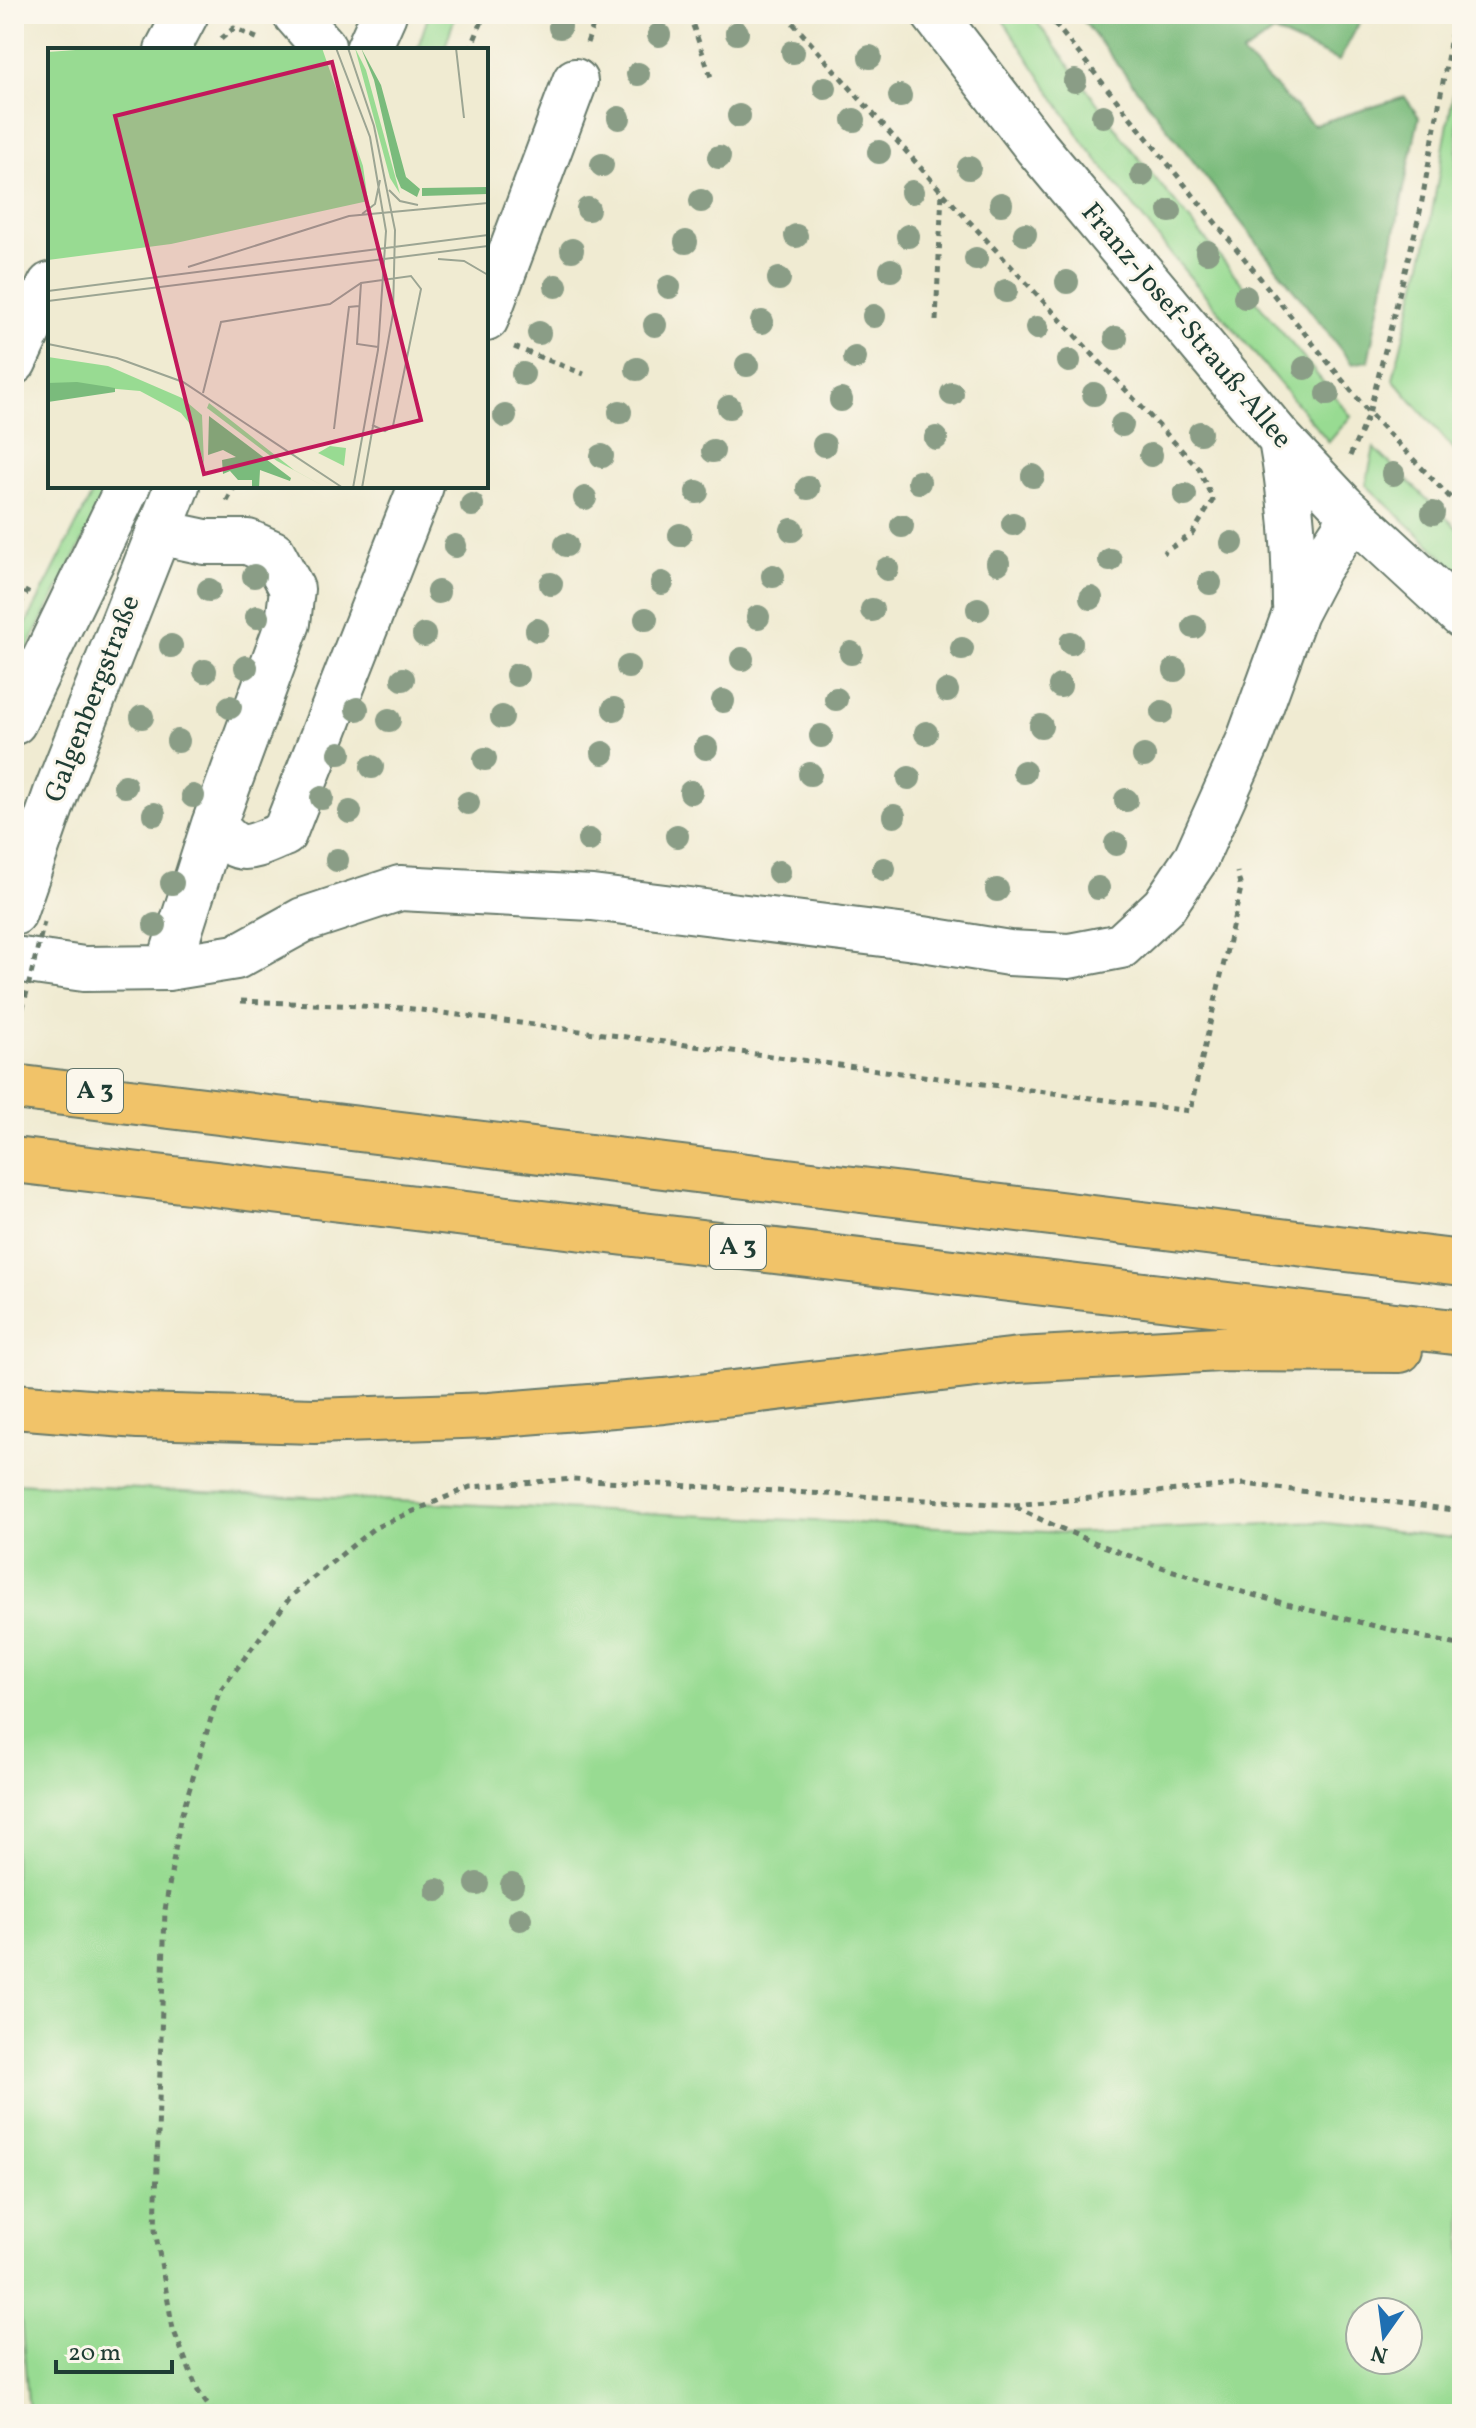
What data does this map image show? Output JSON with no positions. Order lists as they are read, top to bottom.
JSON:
{
  "streets": {
    "highway": ["A 3"],
    "street": ["Franz-Josef-Strauß-Allee", "Galgenbergstraße"]
  },
  "scale_bar": "20 m",
  "north": "bottom"
}
